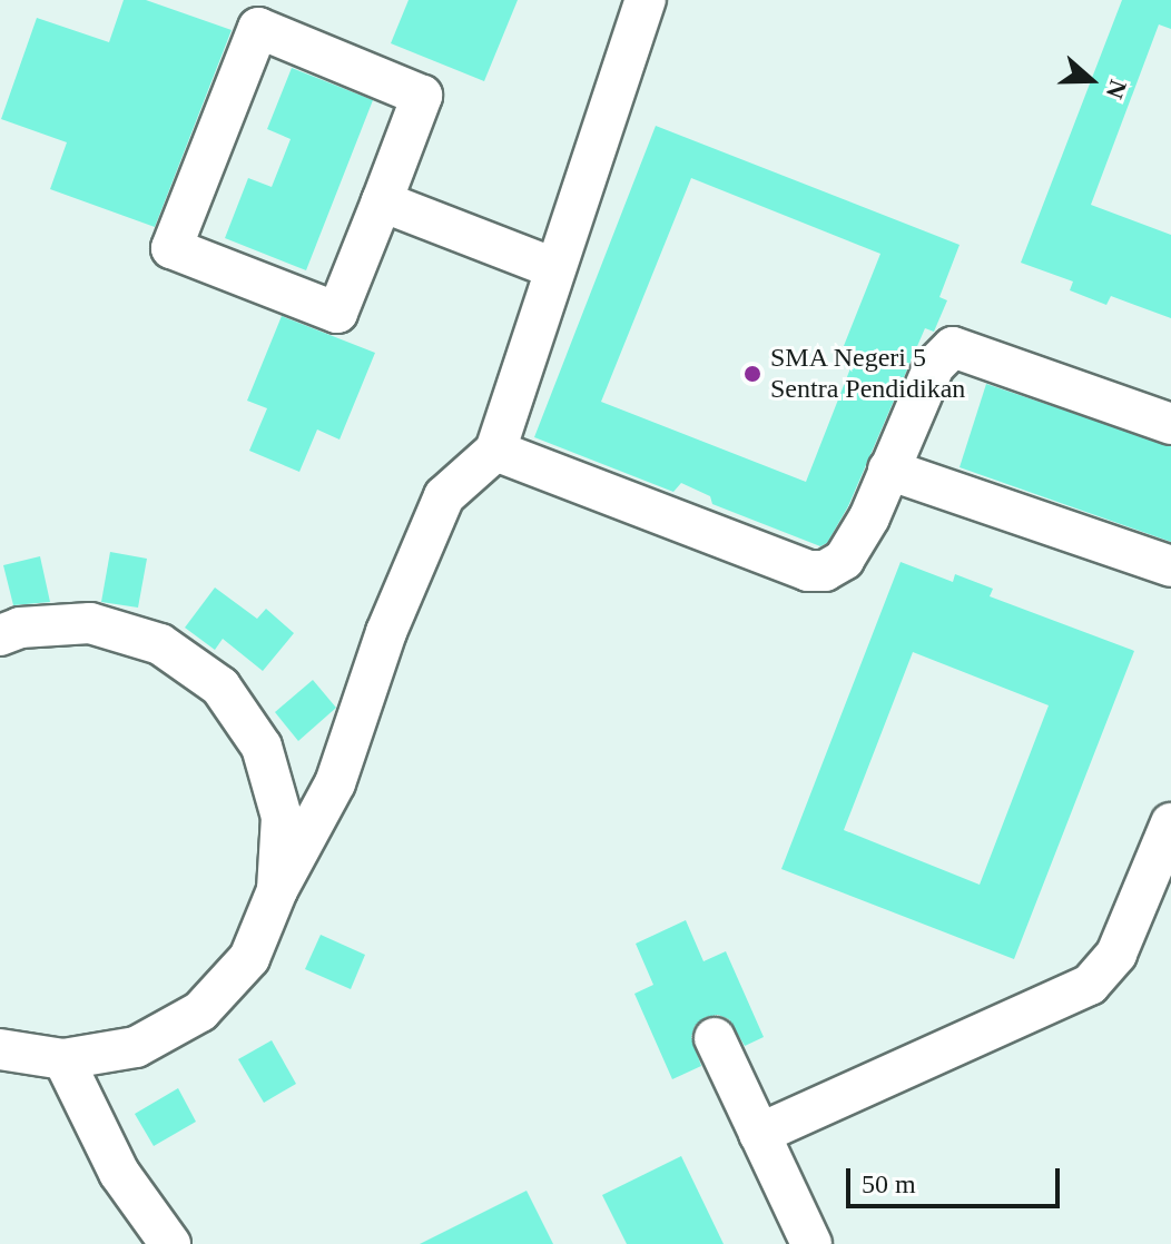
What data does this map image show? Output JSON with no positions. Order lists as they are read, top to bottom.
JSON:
{
  "places": ["SMA Negeri 5 Sentra Pendidikan"],
  "scale_bar": "50 m",
  "north": "right"
}
